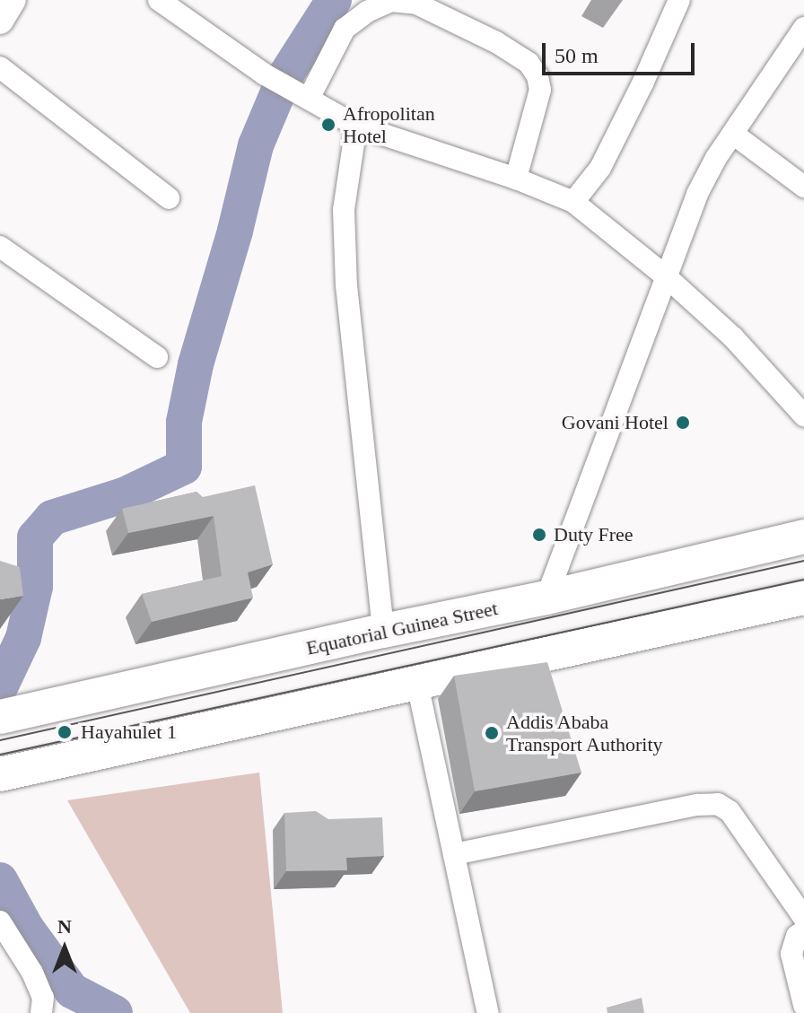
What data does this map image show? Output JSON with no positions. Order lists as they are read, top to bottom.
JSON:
{
  "streets": {
    "main road": ["Equatorial Guinea Street"]
  },
  "places": [
    "Afropolitan Hotel",
    "Govani Hotel",
    "Duty Free",
    "Hayahulet 1",
    "Addis Ababa Transport Authority"
  ],
  "scale_bar": "50 m",
  "north": "top"
}
